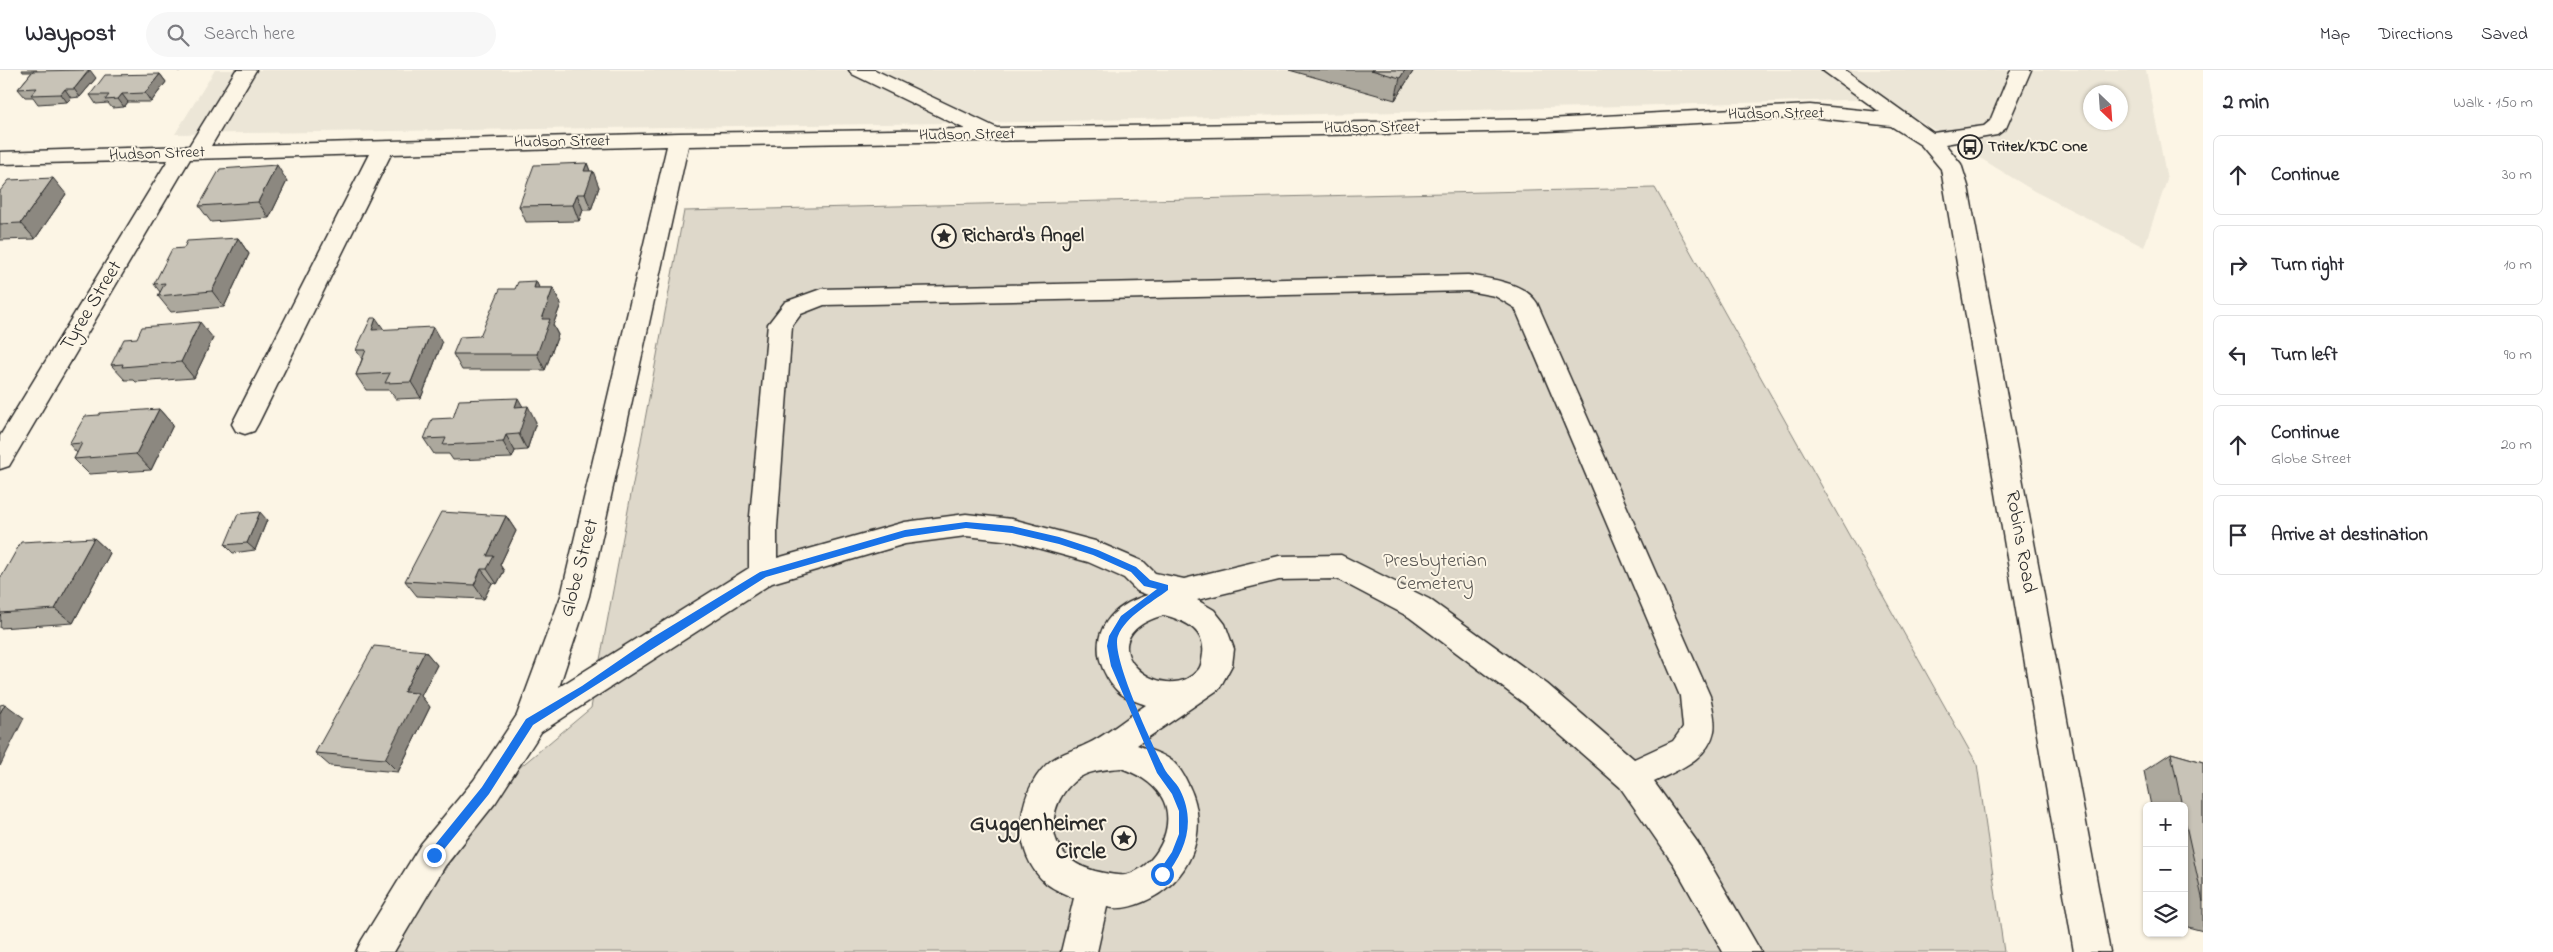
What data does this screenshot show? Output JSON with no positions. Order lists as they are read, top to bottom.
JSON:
{
  "streets": {
    "street": [
      "Hudson Street",
      "Tyree Street",
      "Robins Road",
      "Globe Street"
    ]
  },
  "crossings": [
    ["Hudson Street", "Tyree Street"],
    ["Hudson Street", "Robins Road"],
    ["Hudson Street", "Globe Street"]
  ],
  "parks": ["Presbyterian Cemetery"],
  "places": {
    "bus stop": ["Tritek/KDC One"],
    "place": ["Richard's Angel", "Guggenheimer Circle"]
  },
  "north": "bottom right",
  "page": {
    "header": "Waypost",
    "search": "Search here",
    "nav": ["Map", "Directions", "Saved"],
    "heading": ["2 min", "Walk · 150 m"],
    "list": [
      ["Continue", "30 m"],
      ["Turn right", "10 m"],
      ["Turn left", "90 m"],
      ["Continue", "Globe Street", "20 m"],
      "Arrive at destination"
    ],
    "map_buttons": ["+", "−"]
  }
}
